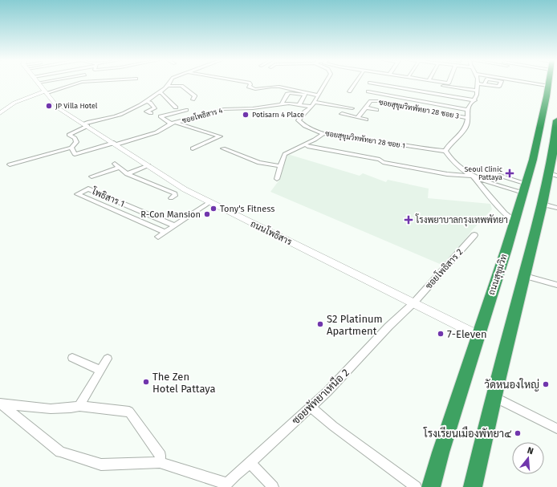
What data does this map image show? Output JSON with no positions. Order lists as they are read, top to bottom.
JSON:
{
  "streets": {
    "highway": ["ถนนสุขุมวิท"],
    "street": [
      "ซอยสุขุมวิทพัทยา 28 ซอย 3",
      "ซอยโพธิสาร 4",
      "ซอยสุขุมวิทพัทยา 28 ซอย 1",
      "โพธิสาร 1",
      "ถนนโพธิสาร",
      "ซอยโพธิสาร 2",
      "ซอยพัทยาเหนือ 2"
    ]
  },
  "crossings": [
    ["ซอยโพธิสาร 4", "ซอยสุขุมวิทพัทยา 28 ซอย 1"],
    ["ซอยโพธิสาร 4", "ถนนโพธิสาร"],
    ["ถนนโพธิสาร", "ซอยโพธิสาร 2"],
    ["ถนนโพธิสาร", "ถนนสุขุมวิท"],
    ["ถนนโพธิสาร", "ซอยพัทยาเหนือ 2"],
    ["ซอยโพธิสาร 2", "ซอยพัทยาเหนือ 2"]
  ],
  "places": {
    "other": [
      "JP Villa Hotel",
      "Potisarn 4 Place",
      "Tony's Fitness",
      "R-Con Mansion",
      "S2 Platinum Apartment",
      "7-Eleven",
      "The Zen Hotel Pattaya",
      "วัดหนองใหญ่",
      "โรงเรียนเมืองพัทยา๔"
    ],
    "health": ["Seoul Clinic Pattaya", "โรงพยาบาลกรุงเทพพัทยา"]
  },
  "north": "top"
}
